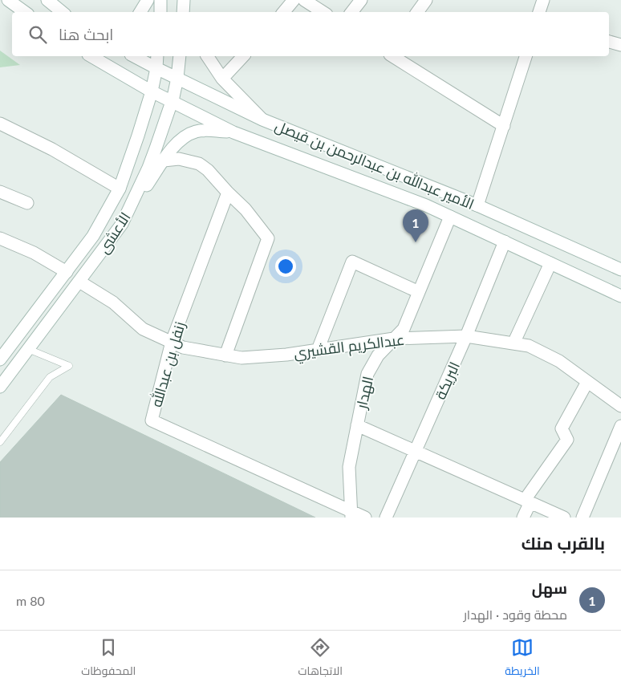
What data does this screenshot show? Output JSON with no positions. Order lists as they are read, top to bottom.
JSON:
{
  "streets": {
    "street": [
      "الأمير عبدالله بن عبدالرحمن بن فيصل",
      "الأعشى",
      "عبدالكريم القشيري",
      "زنفل بن عبدالله",
      "البريكة",
      "الهدار"
    ]
  },
  "crossings": [
    ["الأمير عبدالله بن عبدالرحمن بن فيصل", "الأعشى"],
    ["الأمير عبدالله بن عبدالرحمن بن فيصل", "البريكة"],
    ["الأمير عبدالله بن عبدالرحمن بن فيصل", "الهدار"],
    ["الأعشى", "عبدالكريم القشيري"],
    ["عبدالكريم القشيري", "زنفل بن عبدالله"],
    ["عبدالكريم القشيري", "البريكة"],
    ["عبدالكريم القشيري", "الهدار"],
    ["زنفل بن عبدالله", "الهدار"]
  ],
  "page": {
    "search": "ابحث هنا",
    "pins": "1",
    "heading": "بالقرب منك",
    "list": [
      {
        "mark": "1",
        "name": "سهل",
        "note": "محطة وقود · الهدار",
        "value": "80 m"
      }
    ],
    "nav": ["الخريطة", "الاتجاهات", "المحفوظات"]
  }
}
